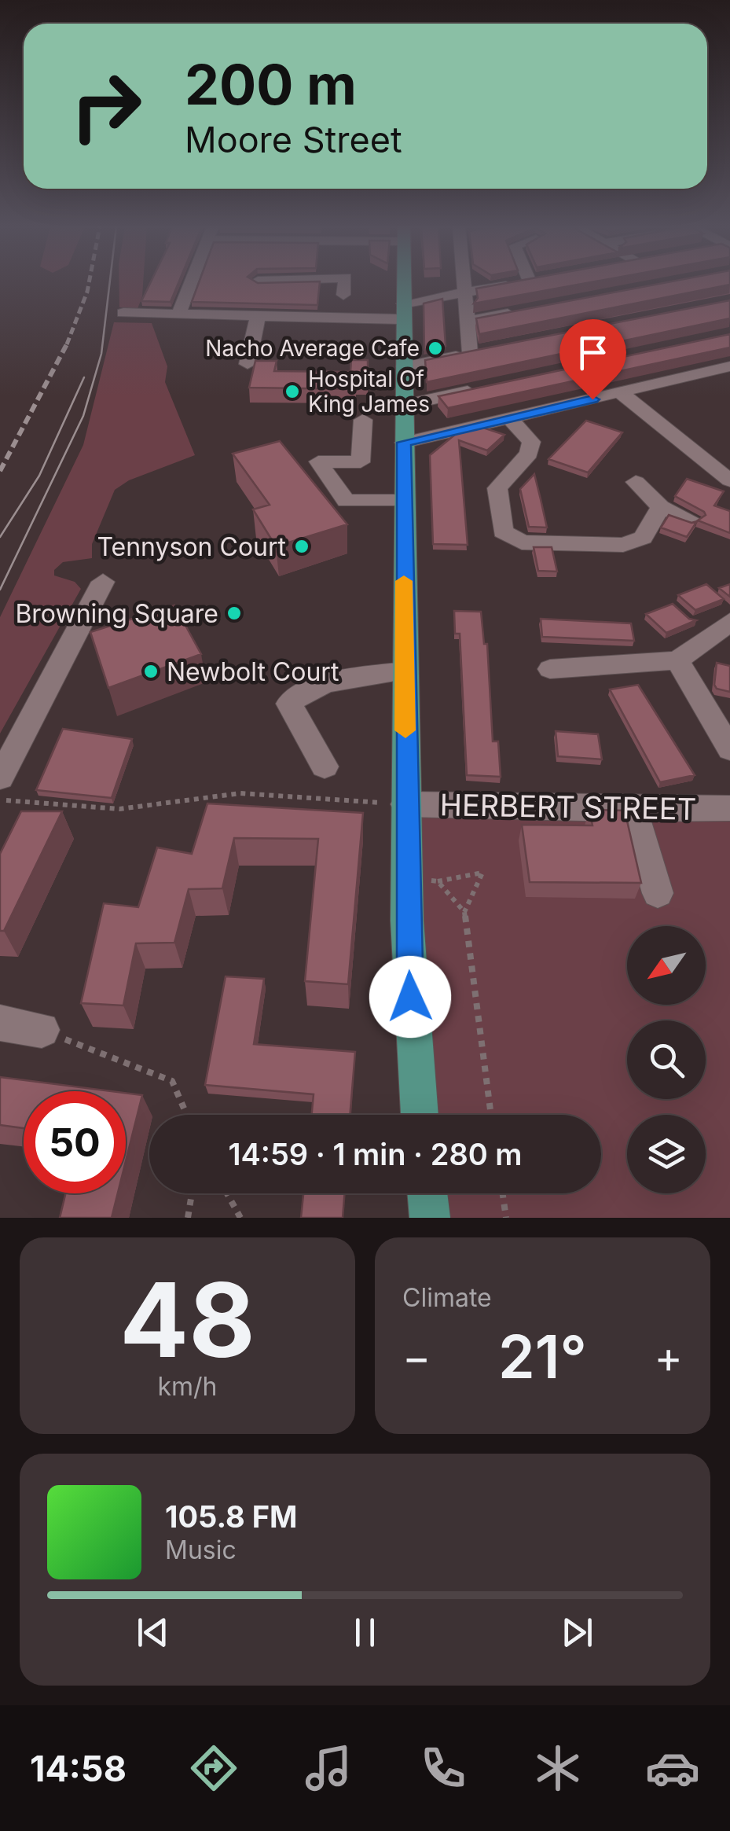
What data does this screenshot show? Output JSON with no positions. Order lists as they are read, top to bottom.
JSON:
{
  "streets": {
    "street": ["HERBERT STREET"]
  },
  "places": [
    "Nacho Average Cafe",
    "Hospital Of King James",
    "Tennyson Court",
    "Browning Square",
    "Newbolt Court"
  ],
  "north": "bottom left",
  "page": {
    "turn": ["200 m", "Moore Street"],
    "limit": "50",
    "trip": "14:59 · 1 min · 280 m",
    "tile": [
      ["48", "km/h"],
      "Climate"
    ],
    "heat": ["−", "21°", "+"],
    "song": ["105.8 FM", "Music"],
    "tabs": "14:58"
  }
}
